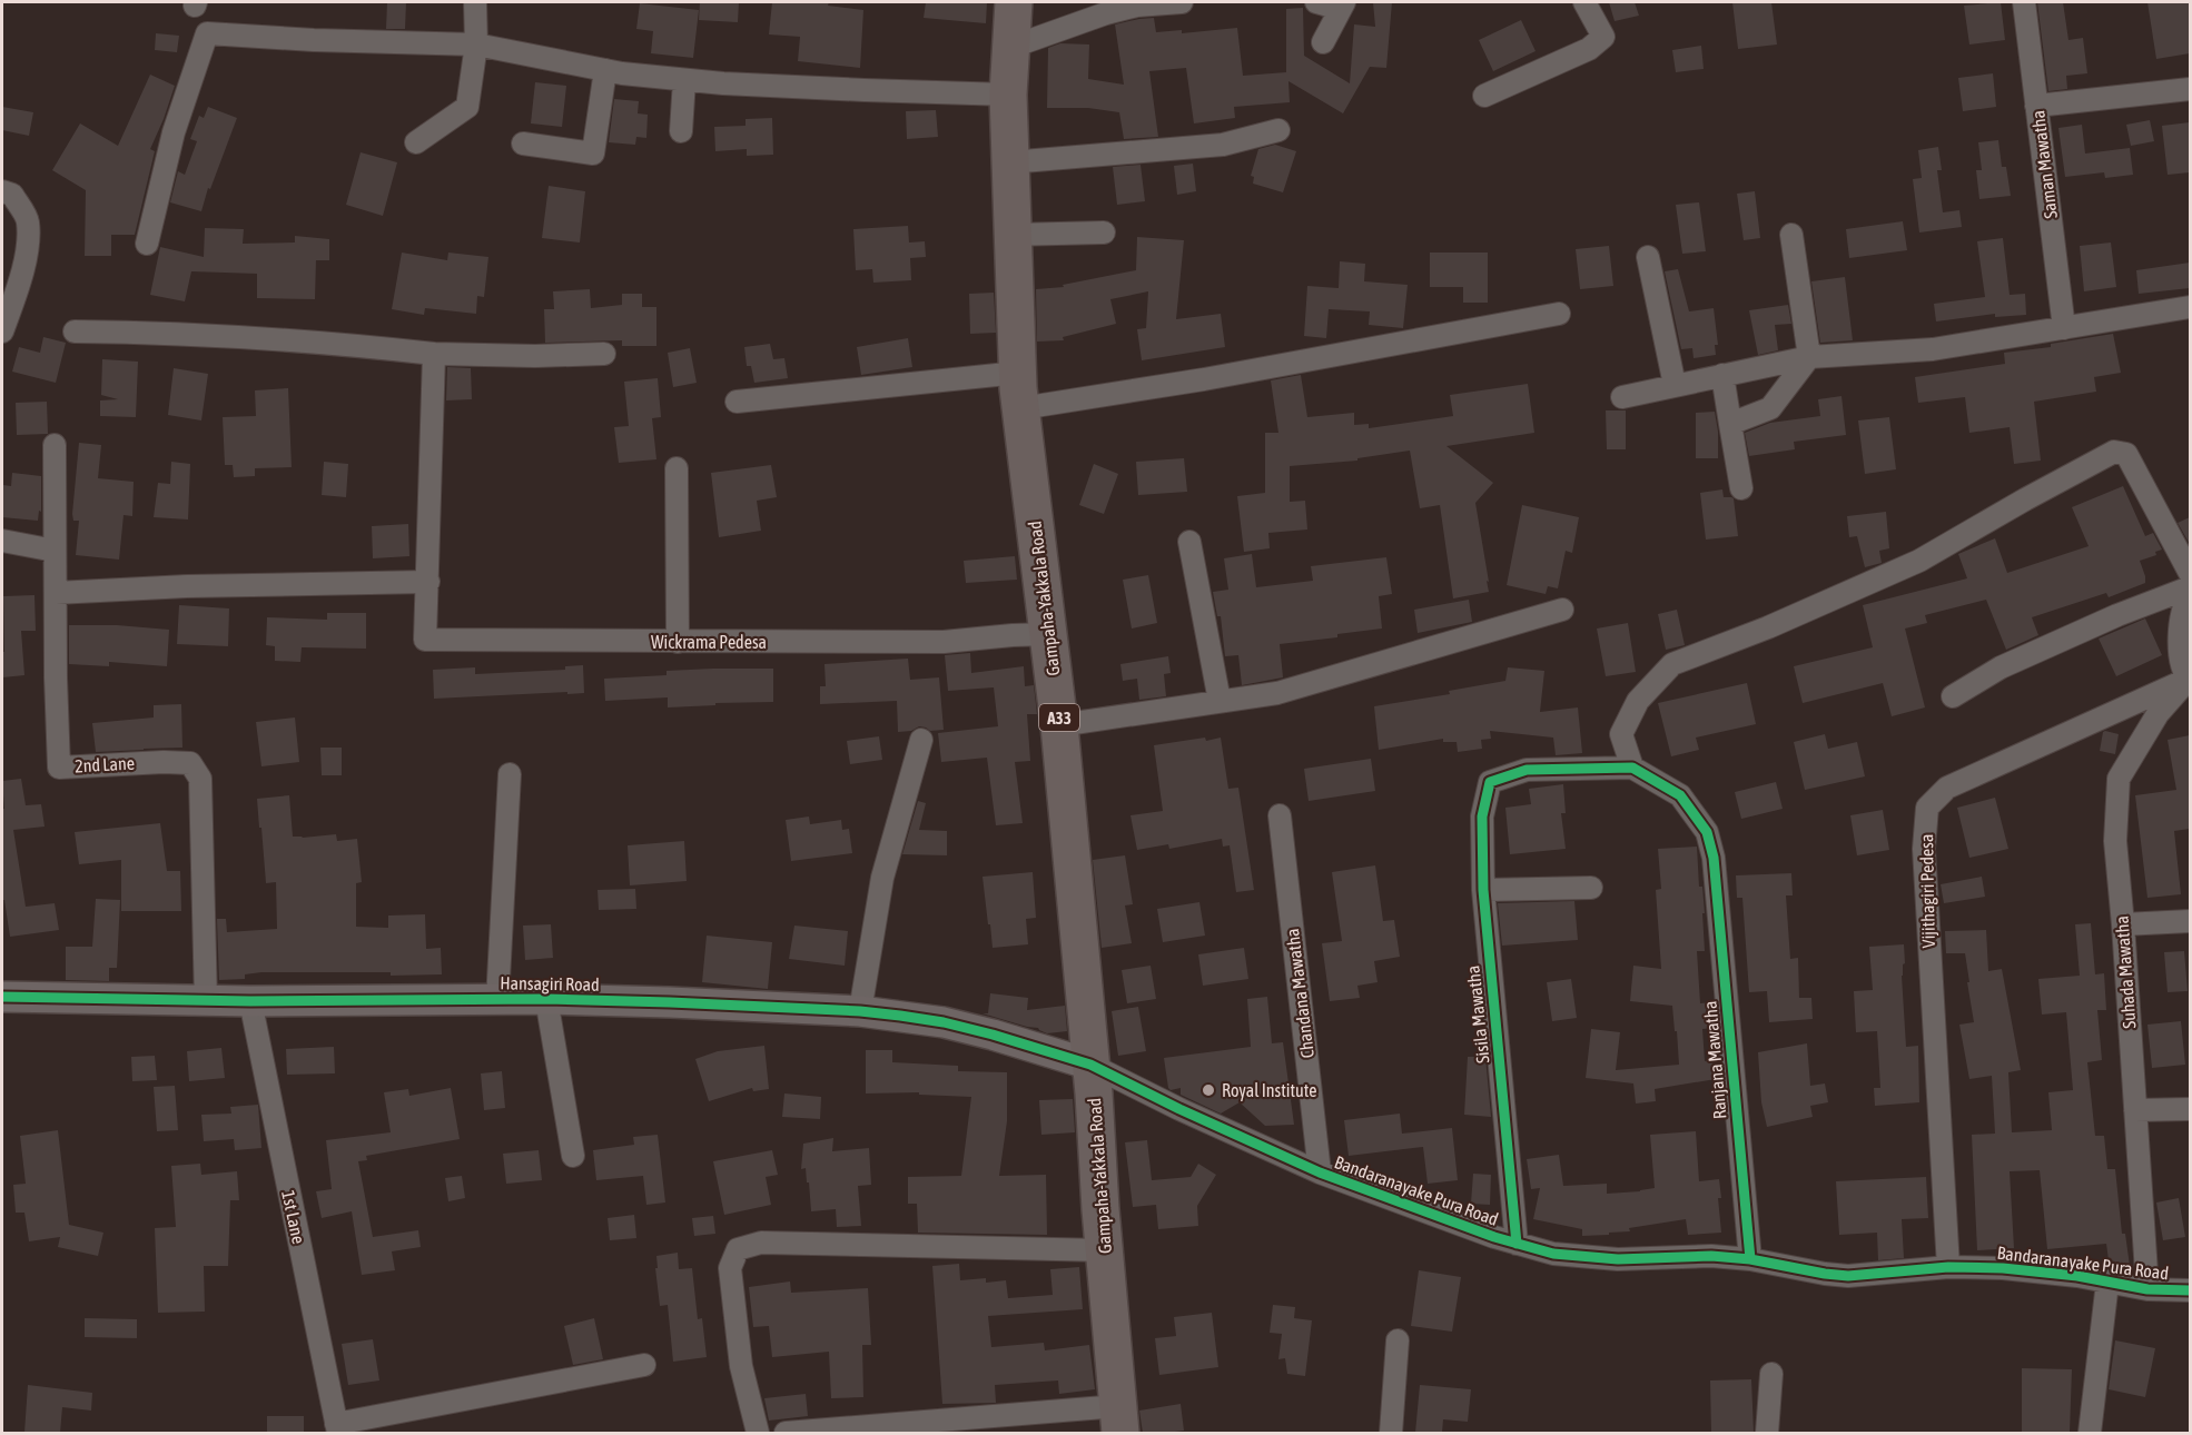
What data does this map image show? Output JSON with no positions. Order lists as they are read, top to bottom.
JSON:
{
  "streets": {
    "highway": ["Gampaha-Yakkala Road", "A33"],
    "street": [
      "Saman Mawatha",
      "Wickrama Pedesa",
      "2nd Lane",
      "Vijithagiri Pedesa",
      "Suhada Mawatha",
      "Hansagiri Road",
      "Chandana Mawatha",
      "Sisila Mawatha",
      "Ranjana Mawatha",
      "Bandaranayake Pura Road",
      "1st Lane"
    ]
  },
  "crossings": [
    ["Gampaha-Yakkala Road", "Wickrama Pedesa"],
    ["Gampaha-Yakkala Road", "Hansagiri Road"],
    ["Gampaha-Yakkala Road", "Bandaranayake Pura Road"],
    ["2nd Lane", "Hansagiri Road"],
    ["Vijithagiri Pedesa", "Suhada Mawatha"],
    ["Vijithagiri Pedesa", "Bandaranayake Pura Road"],
    ["Suhada Mawatha", "Bandaranayake Pura Road"],
    ["Hansagiri Road", "Bandaranayake Pura Road"],
    ["Hansagiri Road", "1st Lane"],
    ["Chandana Mawatha", "Bandaranayake Pura Road"],
    ["Sisila Mawatha", "Ranjana Mawatha"],
    ["Sisila Mawatha", "Bandaranayake Pura Road"],
    ["Ranjana Mawatha", "Bandaranayake Pura Road"]
  ],
  "places": ["Royal Institute"]
}
